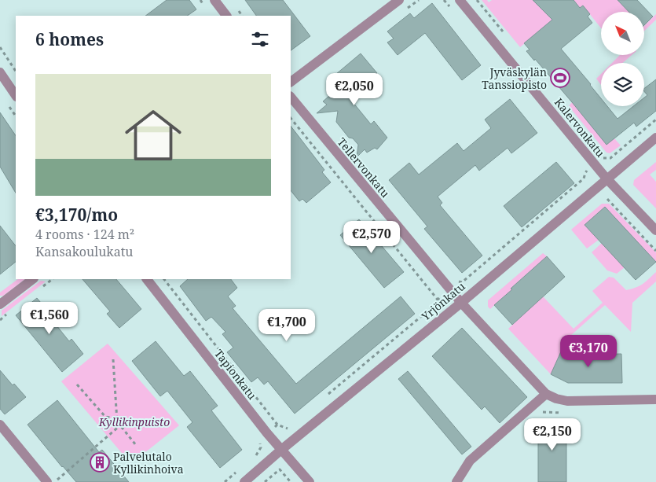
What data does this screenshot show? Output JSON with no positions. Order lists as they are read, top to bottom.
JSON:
{
  "streets": {
    "street": [
      "Kalervonkatu",
      "Tellervonkatu",
      "Yrjönkatu",
      "Tapionkatu"
    ]
  },
  "crossings": [
    ["Kalervonkatu", "Yrjönkatu"],
    ["Tellervonkatu", "Yrjönkatu"],
    ["Yrjönkatu", "Tapionkatu"]
  ],
  "parks": ["Kyllikinpuisto"],
  "places": {
    "sports": ["Jyväskylän Tanssiopisto"],
    "building": ["Palvelutalo Kyllikinhoiva"]
  },
  "north": "top left",
  "page": {
    "heading": "6 homes",
    "list": [
      {
        "name": "€3,170/mo",
        "note": "4 rooms · 124 m² · Kansakoulukatu"
      }
    ],
    "price": [
      "€2,050",
      "€2,570",
      "€1,560",
      "€1,700",
      "€3,170",
      "€2,150"
    ]
  }
}
